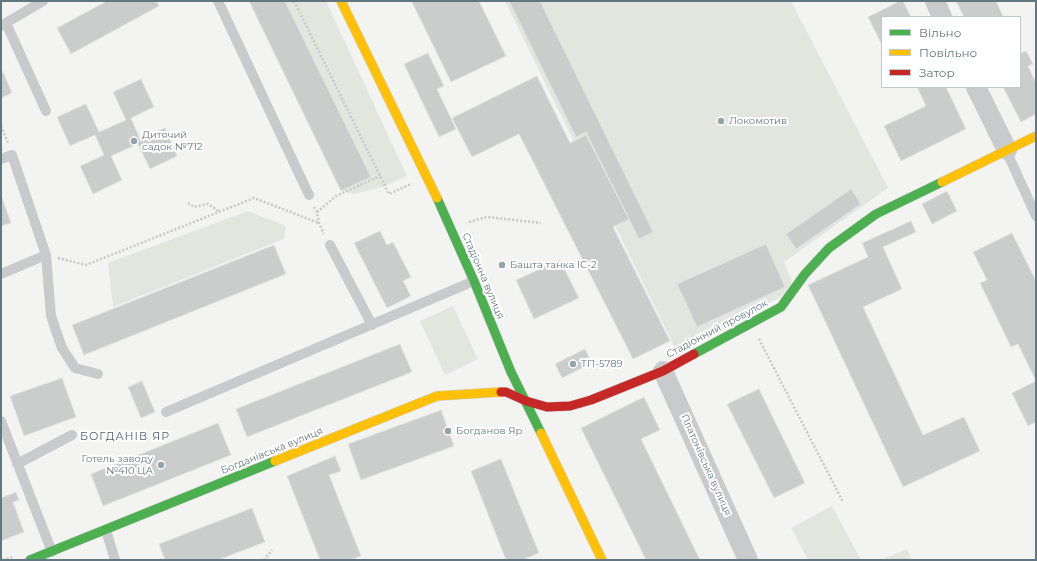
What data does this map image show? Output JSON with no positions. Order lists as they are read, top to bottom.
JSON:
{
  "streets": {
    "street": [
      "Стадіонна вулиця",
      "Стадіонний провулок",
      "Богданівська вулиця",
      "Платонівська вулиця"
    ]
  },
  "crossings": [
    ["Стадіонна вулиця", "Стадіонний провулок"],
    ["Стадіонна вулиця", "Богданівська вулиця"],
    ["Стадіонний провулок", "Богданівська вулиця"],
    ["Стадіонний провулок", "Платонівська вулиця"]
  ],
  "districts": ["БОГДАНІВ ЯР"],
  "places": [
    "Локомотив",
    "Дитячий садок №712",
    "Башта танка ІС-2",
    "ТП-5789",
    "Богданов Яр",
    "Готель заводу №410 ЦА"
  ],
  "legend": ["Вільно", "Повільно", "Затор"]
}
